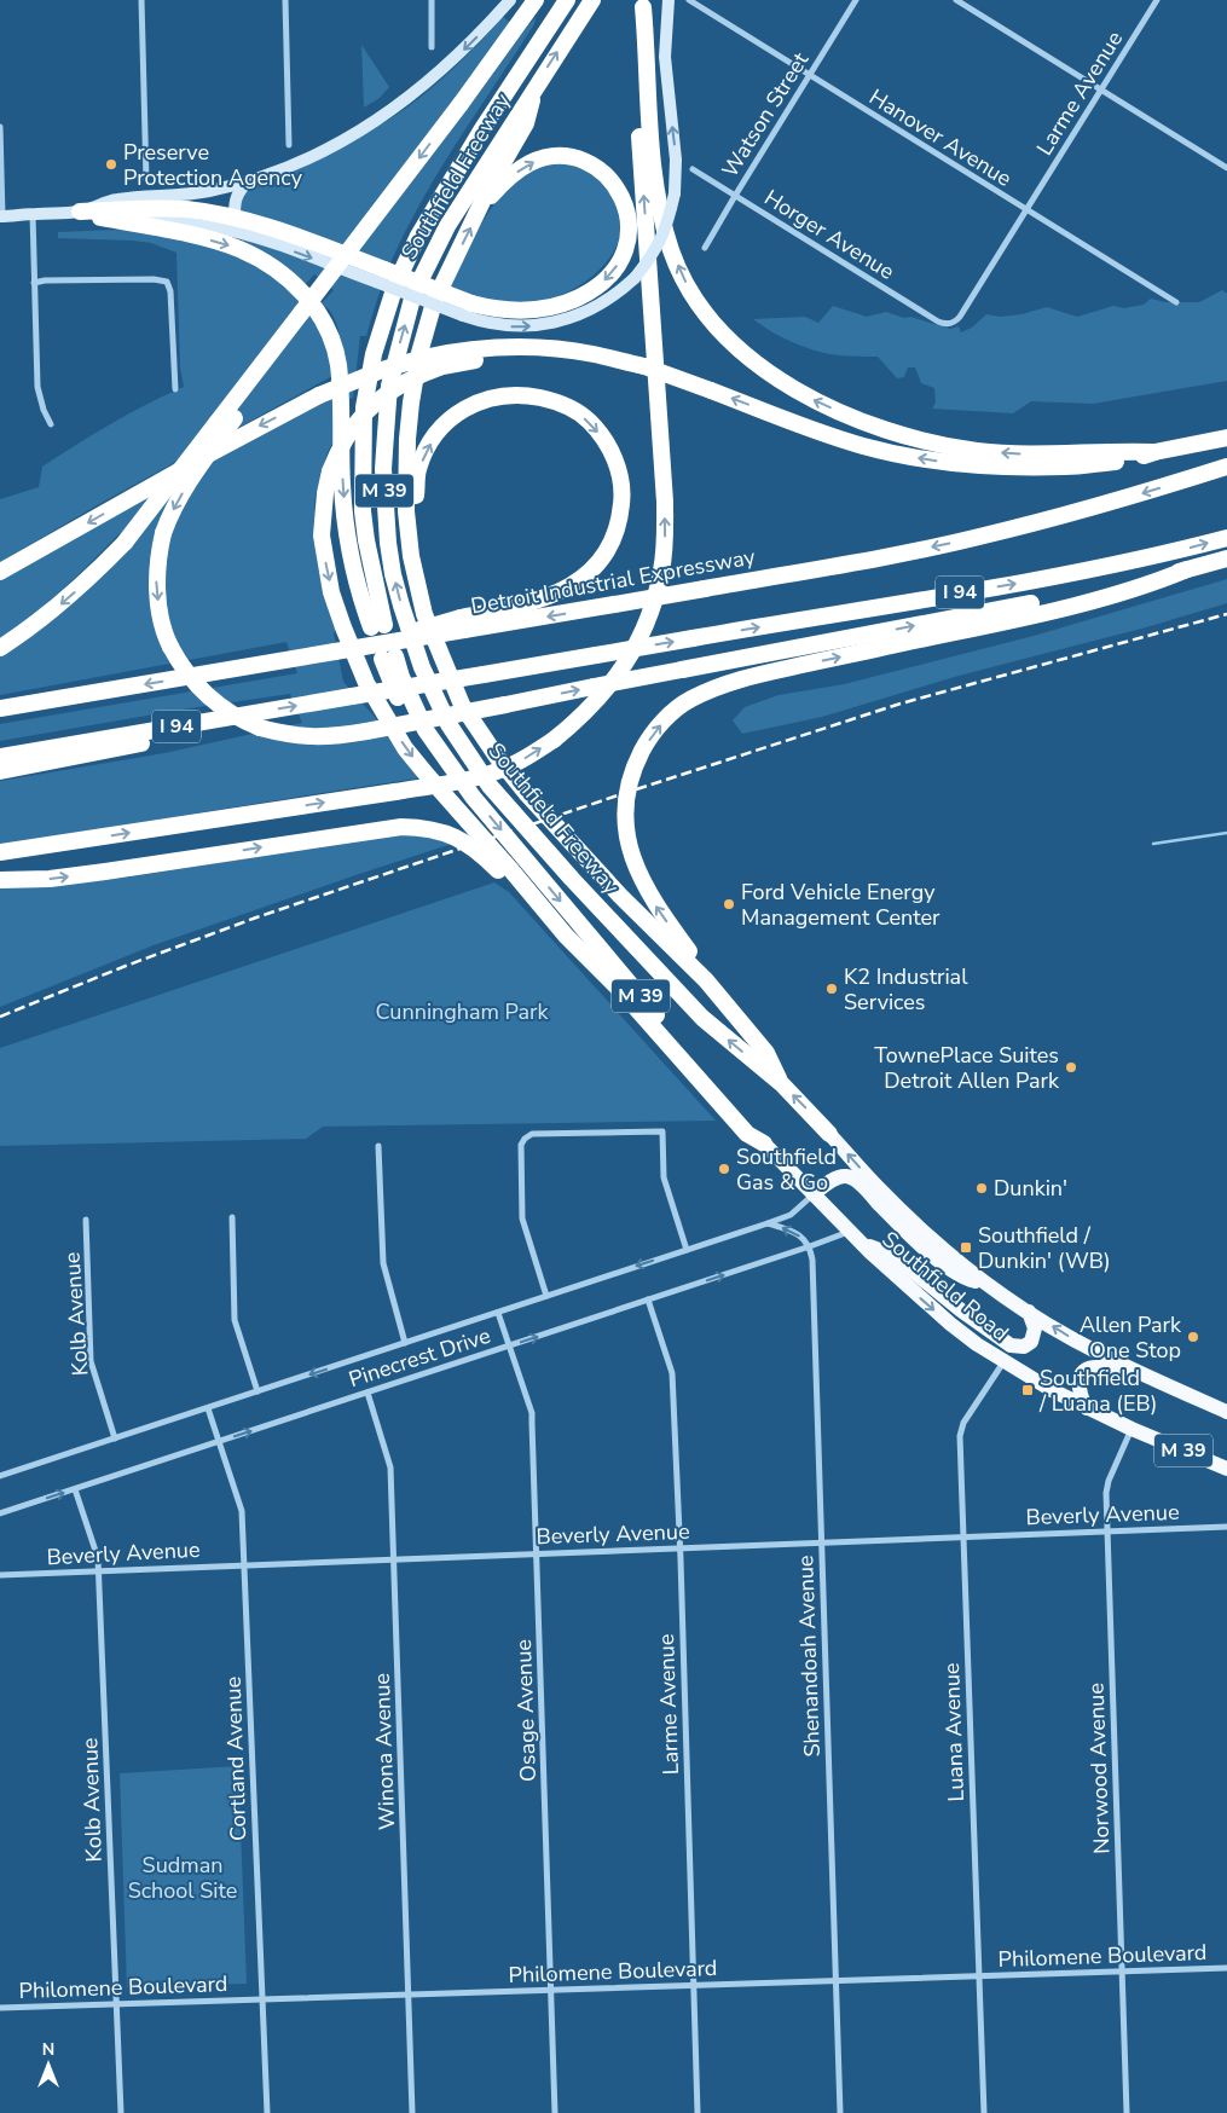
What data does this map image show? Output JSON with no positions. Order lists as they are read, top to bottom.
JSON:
{
  "streets": {
    "highway": [
      "Southfield Freeway",
      "M 39",
      "Detroit Industrial Expressway",
      "I 94",
      "Southfield Road"
    ],
    "street": [
      "Larme Avenue",
      "Watson Street",
      "Hanover Avenue",
      "Horger Avenue",
      "Kolb Avenue",
      "Pinecrest Drive",
      "Beverly Avenue",
      "Shenandoah Avenue",
      "Osage Avenue",
      "Luana Avenue",
      "Winona Avenue",
      "Cortland Avenue",
      "Norwood Avenue",
      "Philomene Boulevard"
    ]
  },
  "crossings": [
    ["Larme Avenue", "Hanover Avenue"],
    ["Larme Avenue", "Horger Avenue"],
    ["Larme Avenue", "Pinecrest Drive"],
    ["Larme Avenue", "Beverly Avenue"],
    ["Larme Avenue", "Philomene Boulevard"],
    ["Watson Street", "Hanover Avenue"],
    ["Watson Street", "Horger Avenue"],
    ["Southfield Freeway", "Southfield Road"],
    ["M 39", "Detroit Industrial Expressway"],
    ["M 39", "Southfield Road"],
    ["Southfield Road", "Pinecrest Drive"],
    ["Southfield Road", "Luana Avenue"],
    ["Southfield Road", "Norwood Avenue"],
    ["Kolb Avenue", "Pinecrest Drive"],
    ["Kolb Avenue", "Beverly Avenue"],
    ["Kolb Avenue", "Philomene Boulevard"],
    ["Pinecrest Drive", "Shenandoah Avenue"],
    ["Pinecrest Drive", "Osage Avenue"],
    ["Pinecrest Drive", "Winona Avenue"],
    ["Pinecrest Drive", "Cortland Avenue"],
    ["Beverly Avenue", "Shenandoah Avenue"],
    ["Beverly Avenue", "Osage Avenue"],
    ["Beverly Avenue", "Luana Avenue"],
    ["Beverly Avenue", "Winona Avenue"],
    ["Beverly Avenue", "Cortland Avenue"],
    ["Beverly Avenue", "Norwood Avenue"],
    ["Shenandoah Avenue", "Philomene Boulevard"],
    ["Osage Avenue", "Philomene Boulevard"],
    ["Luana Avenue", "Philomene Boulevard"],
    ["Winona Avenue", "Philomene Boulevard"],
    ["Cortland Avenue", "Philomene Boulevard"],
    ["Norwood Avenue", "Philomene Boulevard"]
  ],
  "parks": ["Cunningham Park", "Sudman School Site"],
  "places": {
    "other": [
      "Preserve Protection Agency",
      "Ford Vehicle Energy Management Center",
      "K2 Industrial Services",
      "TownePlace Suites Detroit Allen Park",
      "Southfield Gas & Go",
      "Dunkin'",
      "Allen Park One Stop"
    ],
    "transit": ["Southfield / Dunkin' (WB)", "Southfield / Luana (EB)"]
  },
  "north": "top"
}
